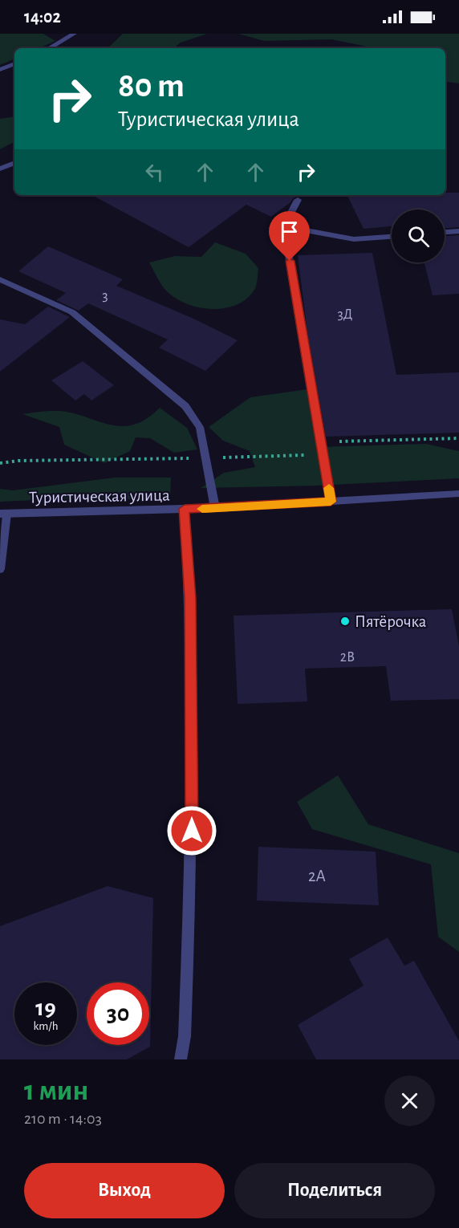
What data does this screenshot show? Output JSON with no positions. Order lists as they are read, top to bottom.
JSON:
{
  "streets": {
    "street": ["Туристическая улица"]
  },
  "places": ["Пятёрочка"],
  "house_numbers": [
    "3",
    "3Д",
    "2В",
    "2А"
  ],
  "page": {
    "status": "14:02",
    "turn": ["80 m", "Туристическая улица"],
    "speed": "19 km/h",
    "limit": "30",
    "heading": ["1 мин", "210 m · 14:03"],
    "buttons": ["Выход", "Поделиться"]
  }
}
